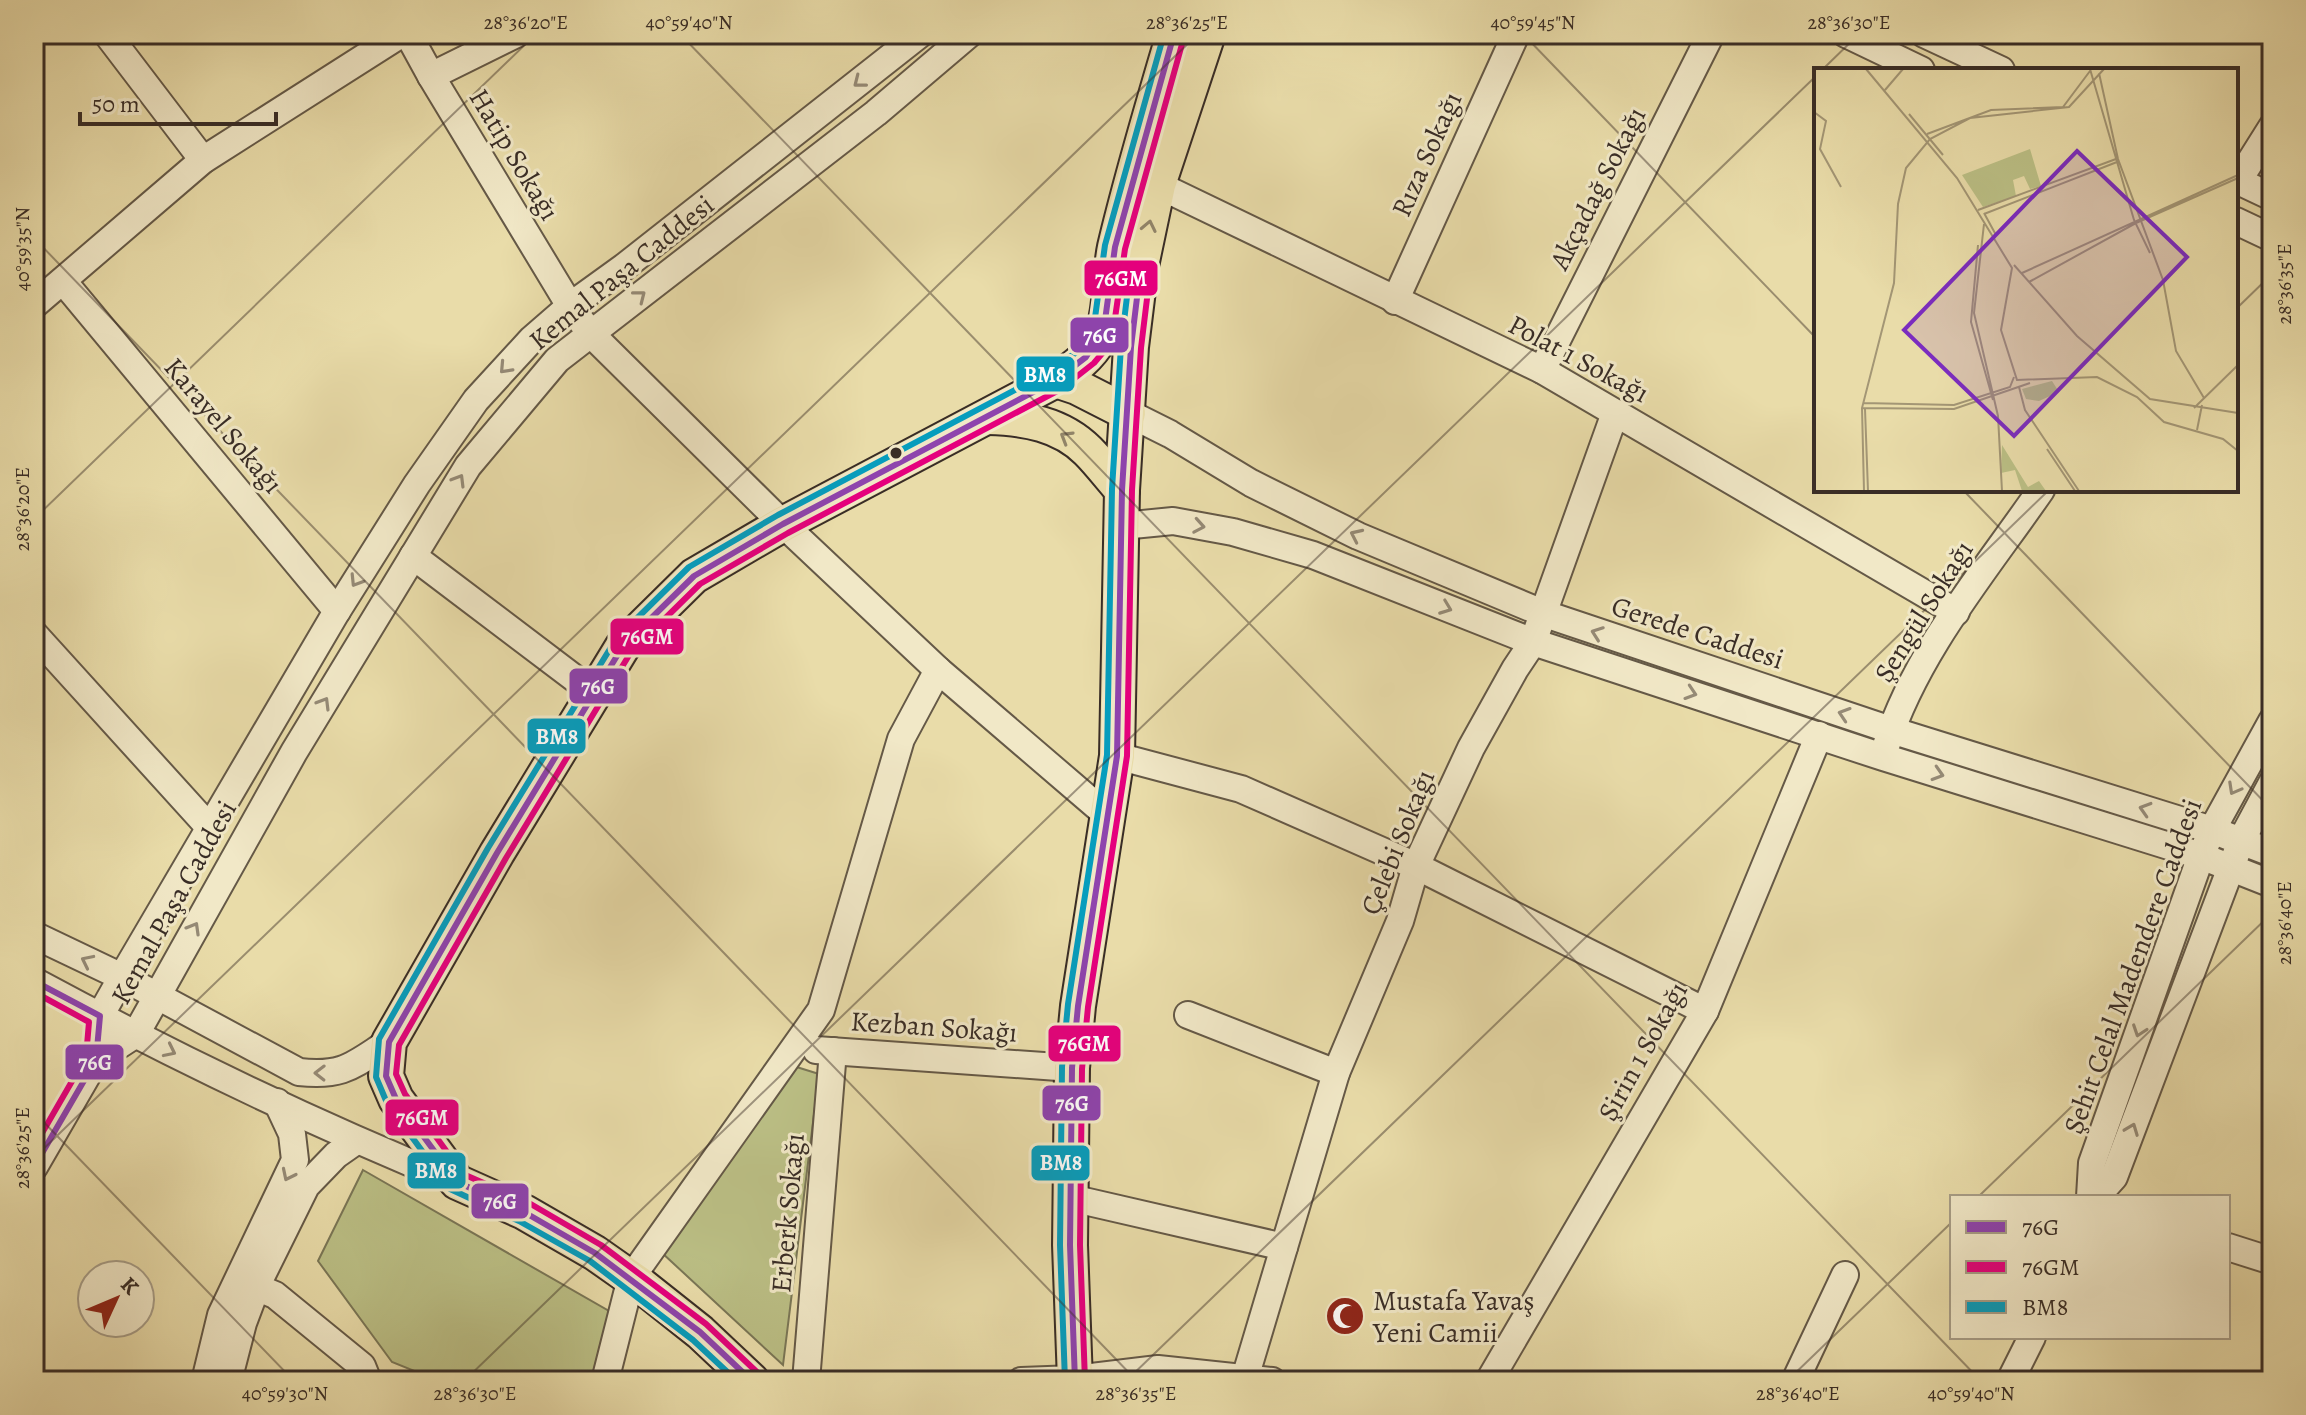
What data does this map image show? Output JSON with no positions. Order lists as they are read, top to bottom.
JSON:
{
  "streets": {
    "street": [
      "Hatip Sokağı",
      "Rıza Sokağı",
      "Akçadağ Sokağı",
      "Kemal Paşa Caddesi",
      "Polat 1 Sokağı",
      "Karayel Sokağı",
      "Şengül Sokağı",
      "Gerede Caddesi",
      "Çelebi Sokağı",
      "Şehit Celal Madendere Caddesi",
      "Kezban Sokağı",
      "Şirin 1 Sokağı",
      "Erberk Sokağı"
    ]
  },
  "crossings": [
    ["Hatip Sokağı", "Kemal Paşa Caddesi"],
    ["Rıza Sokağı", "Polat 1 Sokağı"],
    ["Akçadağ Sokağı", "Polat 1 Sokağı"],
    ["Kemal Paşa Caddesi", "Karayel Sokağı"],
    ["Polat 1 Sokağı", "Şengül Sokağı"],
    ["Polat 1 Sokağı", "Çelebi Sokağı"],
    ["Şengül Sokağı", "Gerede Caddesi"],
    ["Gerede Caddesi", "Çelebi Sokağı"],
    ["Gerede Caddesi", "Şehit Celal Madendere Caddesi"],
    ["Kezban Sokağı", "Erberk Sokağı"]
  ],
  "places": {
    "mosque": ["Mustafa Yavaş Yeni Camii"]
  },
  "lines": ["transit line 76G", "transit line BM8", "transit line 76GM"],
  "legend": ["76G", "76GM", "BM8"],
  "scale_bar": "50 m",
  "north": "top right",
  "coordinates": [
    "28°36'20\"E",
    "40°59'40\"N",
    "28°36'25\"E",
    "40°59'45\"N",
    "28°36'30\"E",
    "40°59'35\"N",
    "28°36'35\"E",
    "28°36'40\"E",
    "40°59'30\"N"
  ]
}
